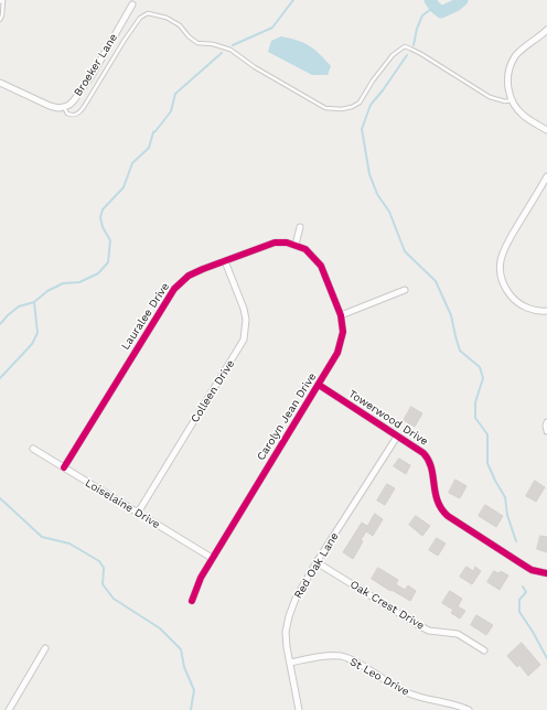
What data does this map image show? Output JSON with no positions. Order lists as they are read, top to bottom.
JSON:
{
  "streets": {
    "street": [
      "Broeker Lane",
      "Lauralee Drive",
      "Colleen Drive",
      "Carolyn Jean Drive",
      "Towerwood Drive",
      "Loiselaine Drive",
      "Red Oak Lane",
      "Oak Crest Drive",
      "St Leo Drive"
    ]
  },
  "crossings": [
    ["Lauralee Drive", "Colleen Drive"],
    ["Lauralee Drive", "Carolyn Jean Drive"],
    ["Lauralee Drive", "Loiselaine Drive"],
    ["Colleen Drive", "Loiselaine Drive"],
    ["Carolyn Jean Drive", "Towerwood Drive"],
    ["Carolyn Jean Drive", "Loiselaine Drive"],
    ["Towerwood Drive", "Red Oak Lane"],
    ["Red Oak Lane", "Oak Crest Drive"],
    ["Red Oak Lane", "St Leo Drive"]
  ]
}
